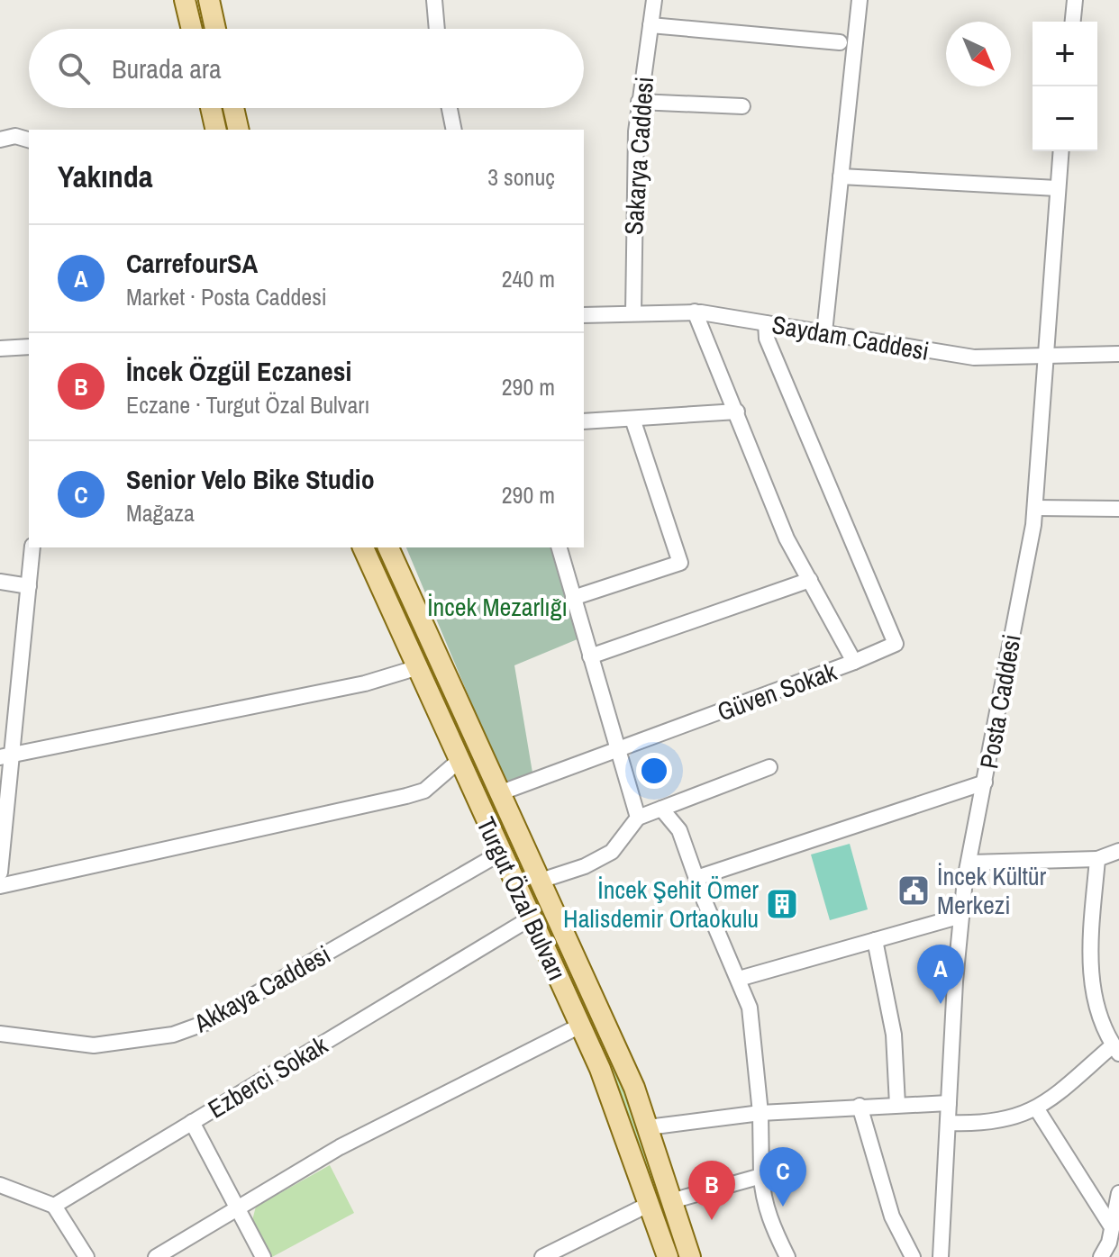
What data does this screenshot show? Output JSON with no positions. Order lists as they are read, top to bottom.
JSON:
{
  "streets": {
    "main road": ["Turgut Özal Bulvarı"],
    "street": [
      "Sakarya Caddesi",
      "Saydam Caddesi",
      "Güven Sokak",
      "Posta Caddesi",
      "Akkaya Caddesi",
      "Ezberci Sokak"
    ]
  },
  "crossings": [
    ["Sakarya Caddesi", "Saydam Caddesi"],
    ["Saydam Caddesi", "Güven Sokak"],
    ["Saydam Caddesi", "Posta Caddesi"],
    ["Güven Sokak", "Turgut Özal Bulvarı"],
    ["Turgut Özal Bulvarı", "Akkaya Caddesi"],
    ["Turgut Özal Bulvarı", "Ezberci Sokak"]
  ],
  "parks": ["İncek Mezarlığı"],
  "places": {
    "public building": ["İncek Kültür Merkezi"],
    "building": ["İncek Şehit Ömer Halisdemir Ortaokulu"]
  },
  "north": "bottom right",
  "page": {
    "map_buttons": ["+", "−"],
    "search": "Burada ara",
    "heading": ["Yakında", "3 sonuç"],
    "list": [
      {
        "mark": "A",
        "name": "CarrefourSA",
        "note": "Market · Posta Caddesi",
        "value": "240 m"
      },
      {
        "mark": "B",
        "name": "İncek Özgül Eczanesi",
        "note": "Eczane · Turgut Özal Bulvarı",
        "value": "290 m"
      },
      {
        "mark": "C",
        "name": "Senior Velo Bike Studio",
        "note": "Mağaza",
        "value": "290 m"
      }
    ],
    "pins": ["A", "C", "B"]
  }
}
